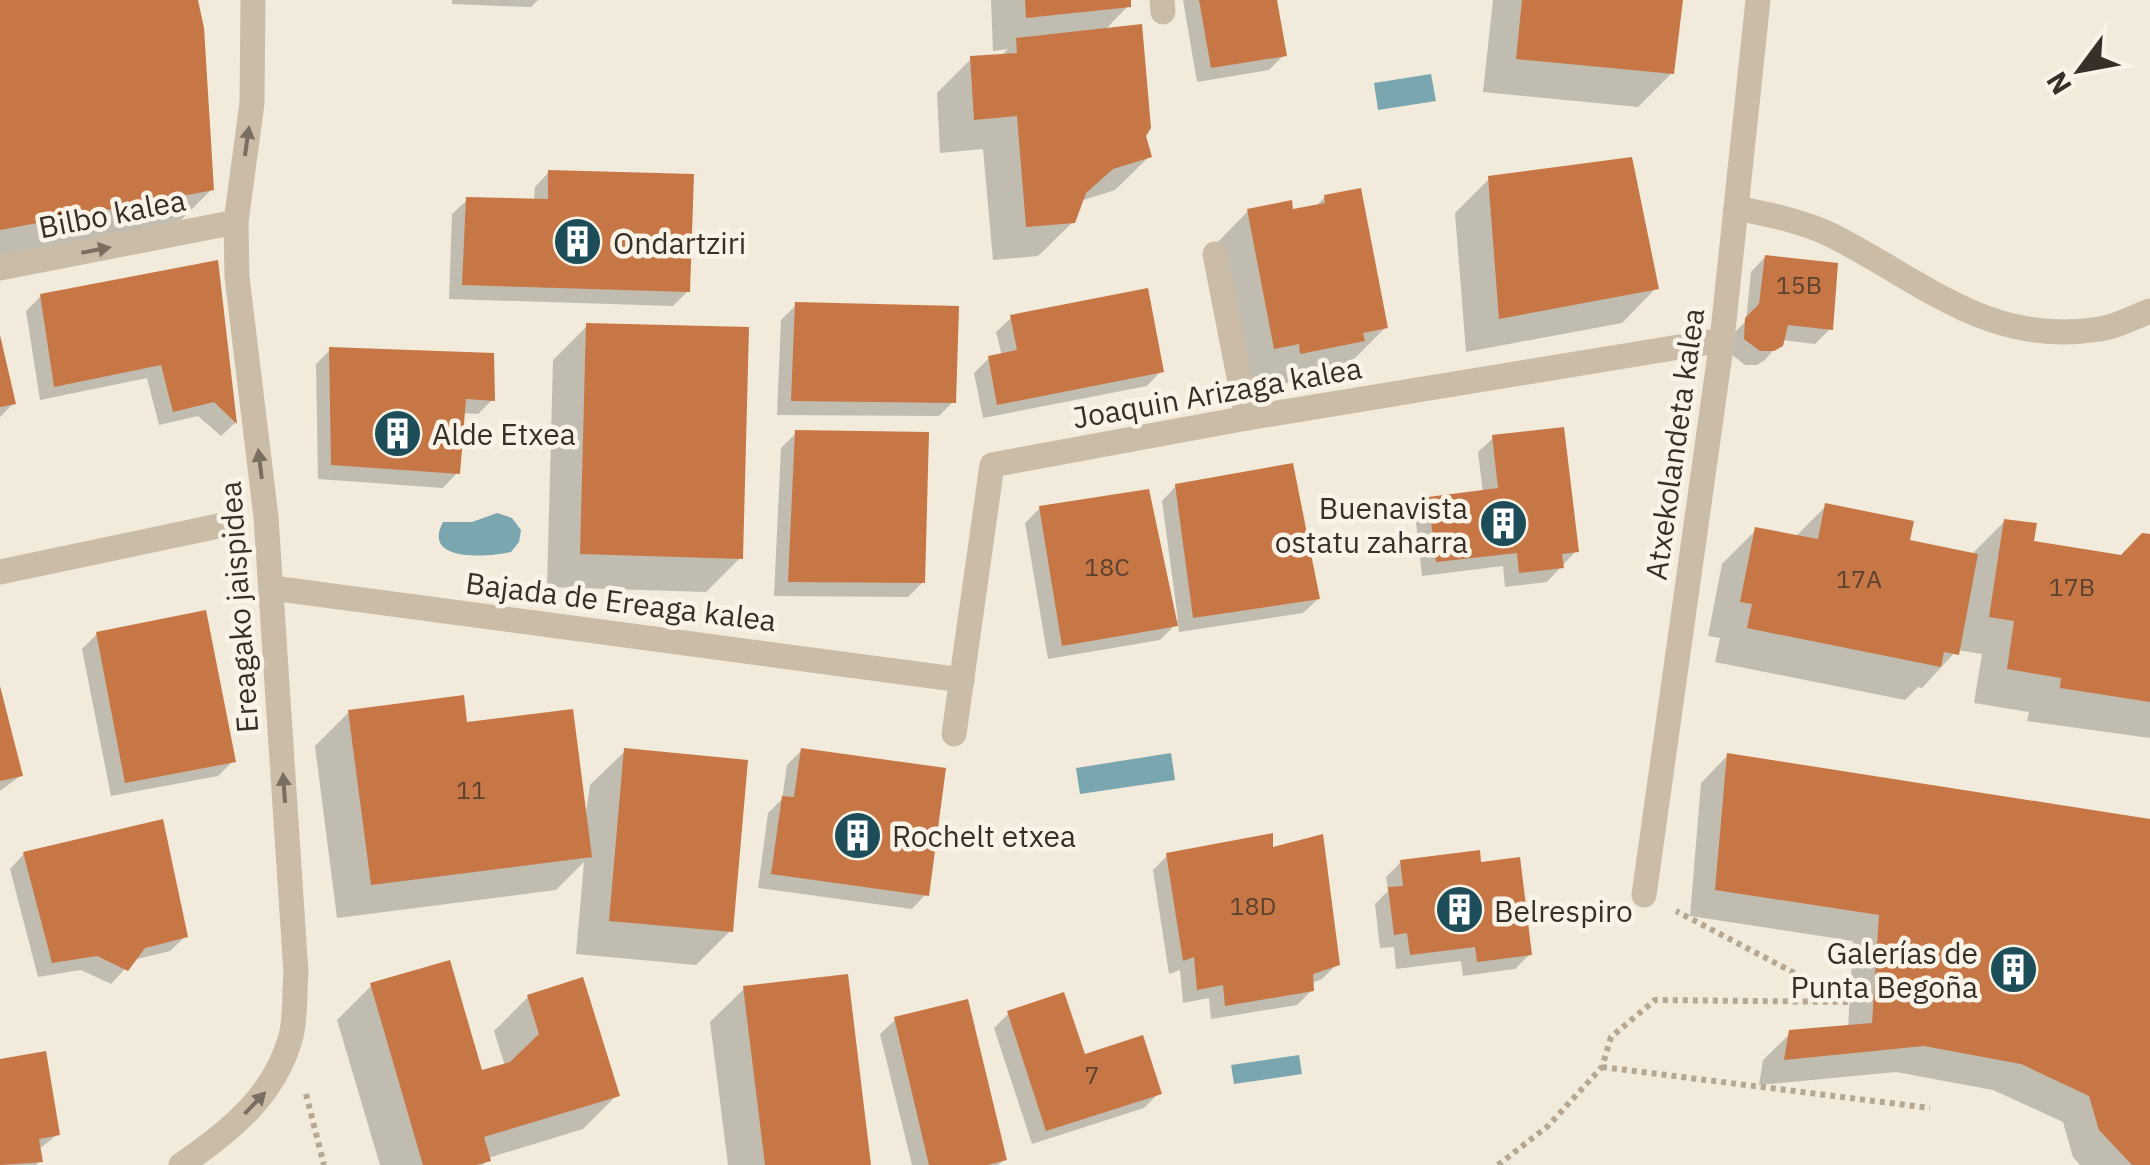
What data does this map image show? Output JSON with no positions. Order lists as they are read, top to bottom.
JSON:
{
  "streets": {
    "street": [
      "Bilbo kalea",
      "Joaquin Arizaga kalea",
      "Atxekolandeta kalea",
      "Bajada de Ereaga kalea",
      "Ereagako jaispidea"
    ]
  },
  "crossings": [
    ["Bilbo kalea", "Ereagako jaispidea"],
    ["Joaquin Arizaga kalea", "Atxekolandeta kalea"],
    ["Joaquin Arizaga kalea", "Bajada de Ereaga kalea"],
    ["Bajada de Ereaga kalea", "Ereagako jaispidea"]
  ],
  "one_way": ["Bilbo kalea", "Ereagako jaispidea"],
  "places": {
    "building": [
      "Ondartziri",
      "Alde Etxea",
      "Buenavista ostatu zaharra",
      "Rochelt etxea",
      "Belrespiro",
      "Galerías de Punta Begoña"
    ]
  },
  "house_numbers": [
    "15B",
    "18C",
    "17A",
    "17B",
    "11",
    "18D",
    "7"
  ],
  "north": "bottom left"
}
